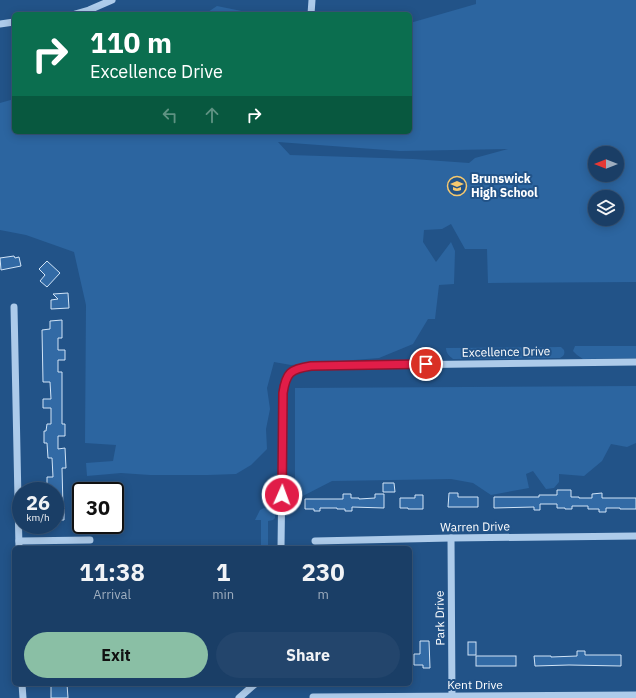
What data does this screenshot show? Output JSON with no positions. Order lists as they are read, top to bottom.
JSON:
{
  "streets": {
    "street": [
      "Excellence Drive",
      "Warren Drive",
      "Park Drive",
      "Kent Drive"
    ]
  },
  "crossings": [
    ["Warren Drive", "Park Drive"],
    ["Park Drive", "Kent Drive"]
  ],
  "places": {
    "school or university": ["Brunswick High School"]
  },
  "north": "left",
  "page": {
    "turn": ["110 m", "Excellence Drive"],
    "speed": "26 km/h",
    "limit": "30",
    "eta": [
      "11:38",
      "Arrival",
      "1",
      "min",
      "230",
      "m"
    ],
    "buttons": ["Exit", "Share"]
  }
}
